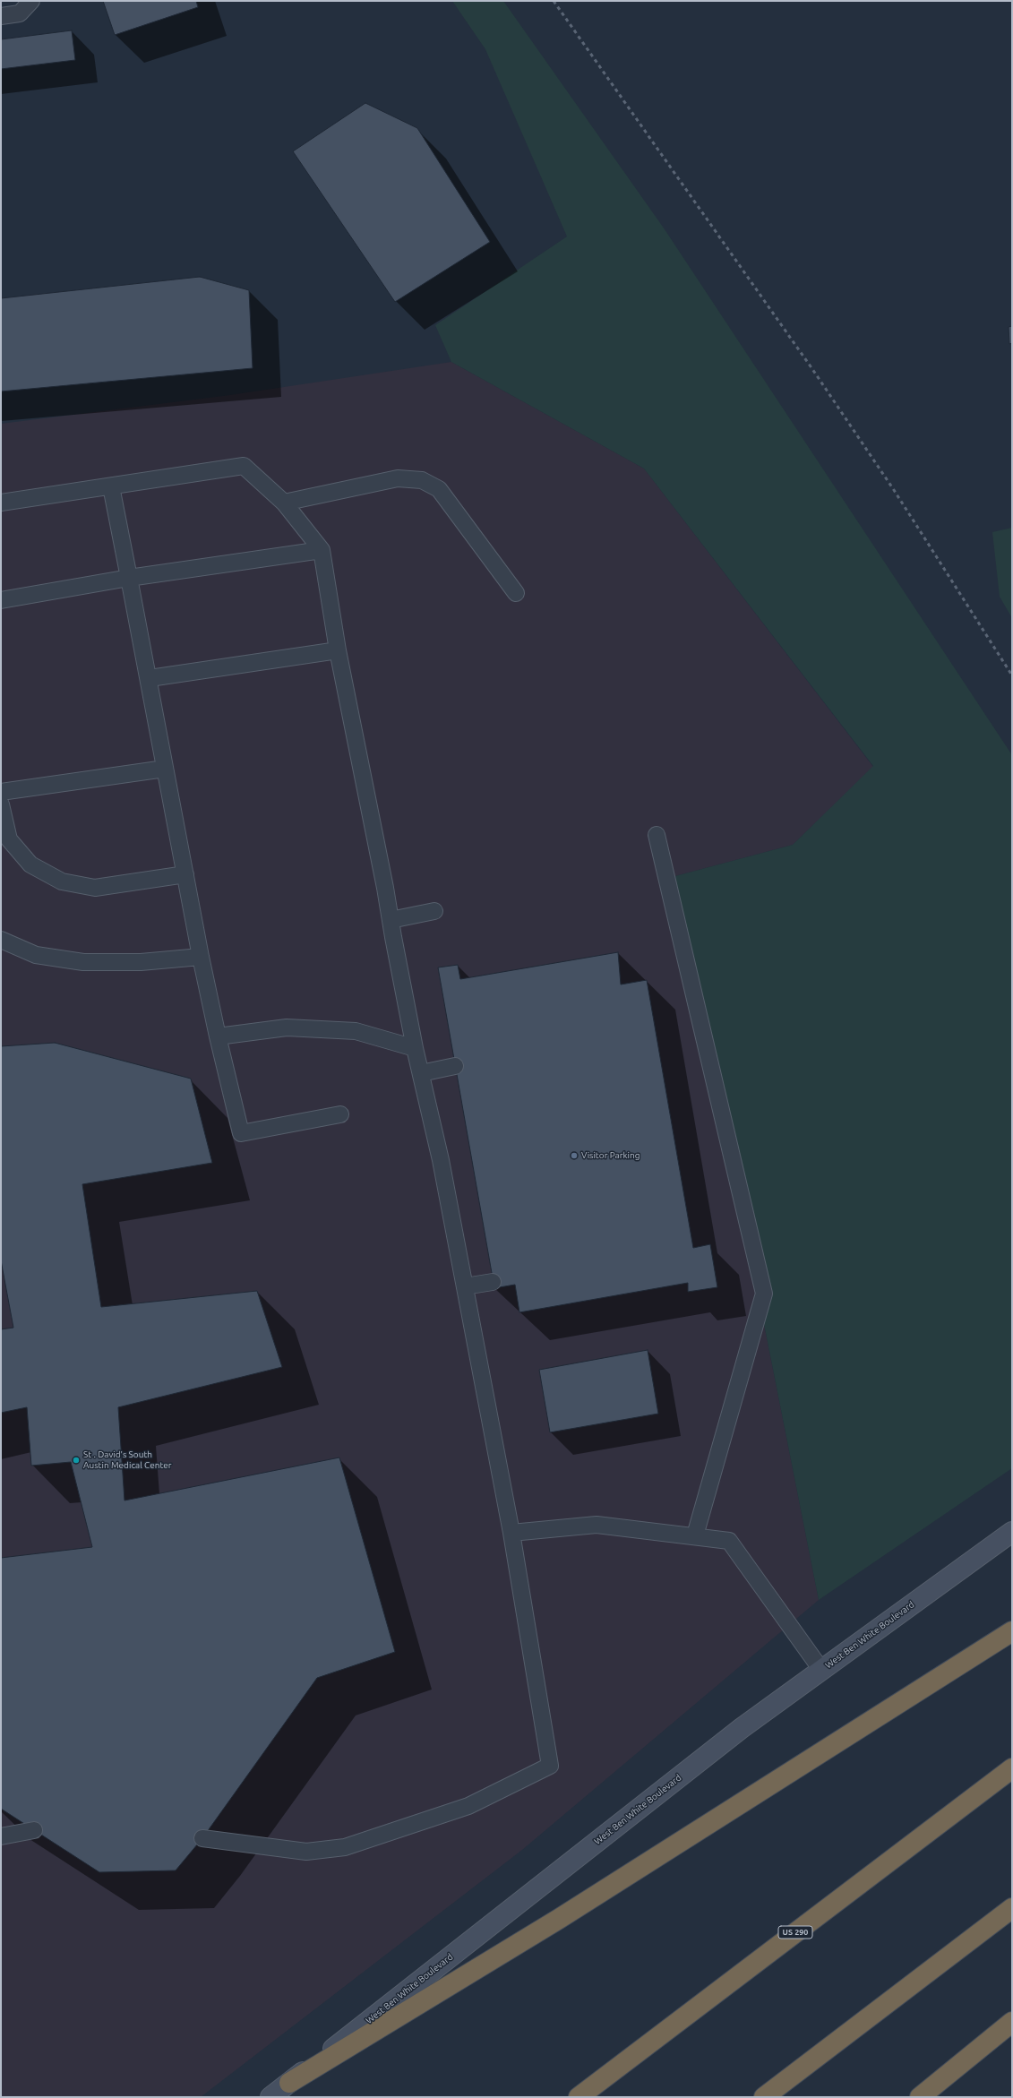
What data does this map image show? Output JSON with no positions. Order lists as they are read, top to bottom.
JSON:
{
  "streets": {
    "highway": ["US 290"],
    "main road": ["West Ben White Boulevard"]
  },
  "places": ["Visitor Parking", "St . David's South Austin Medical Center"]
}
